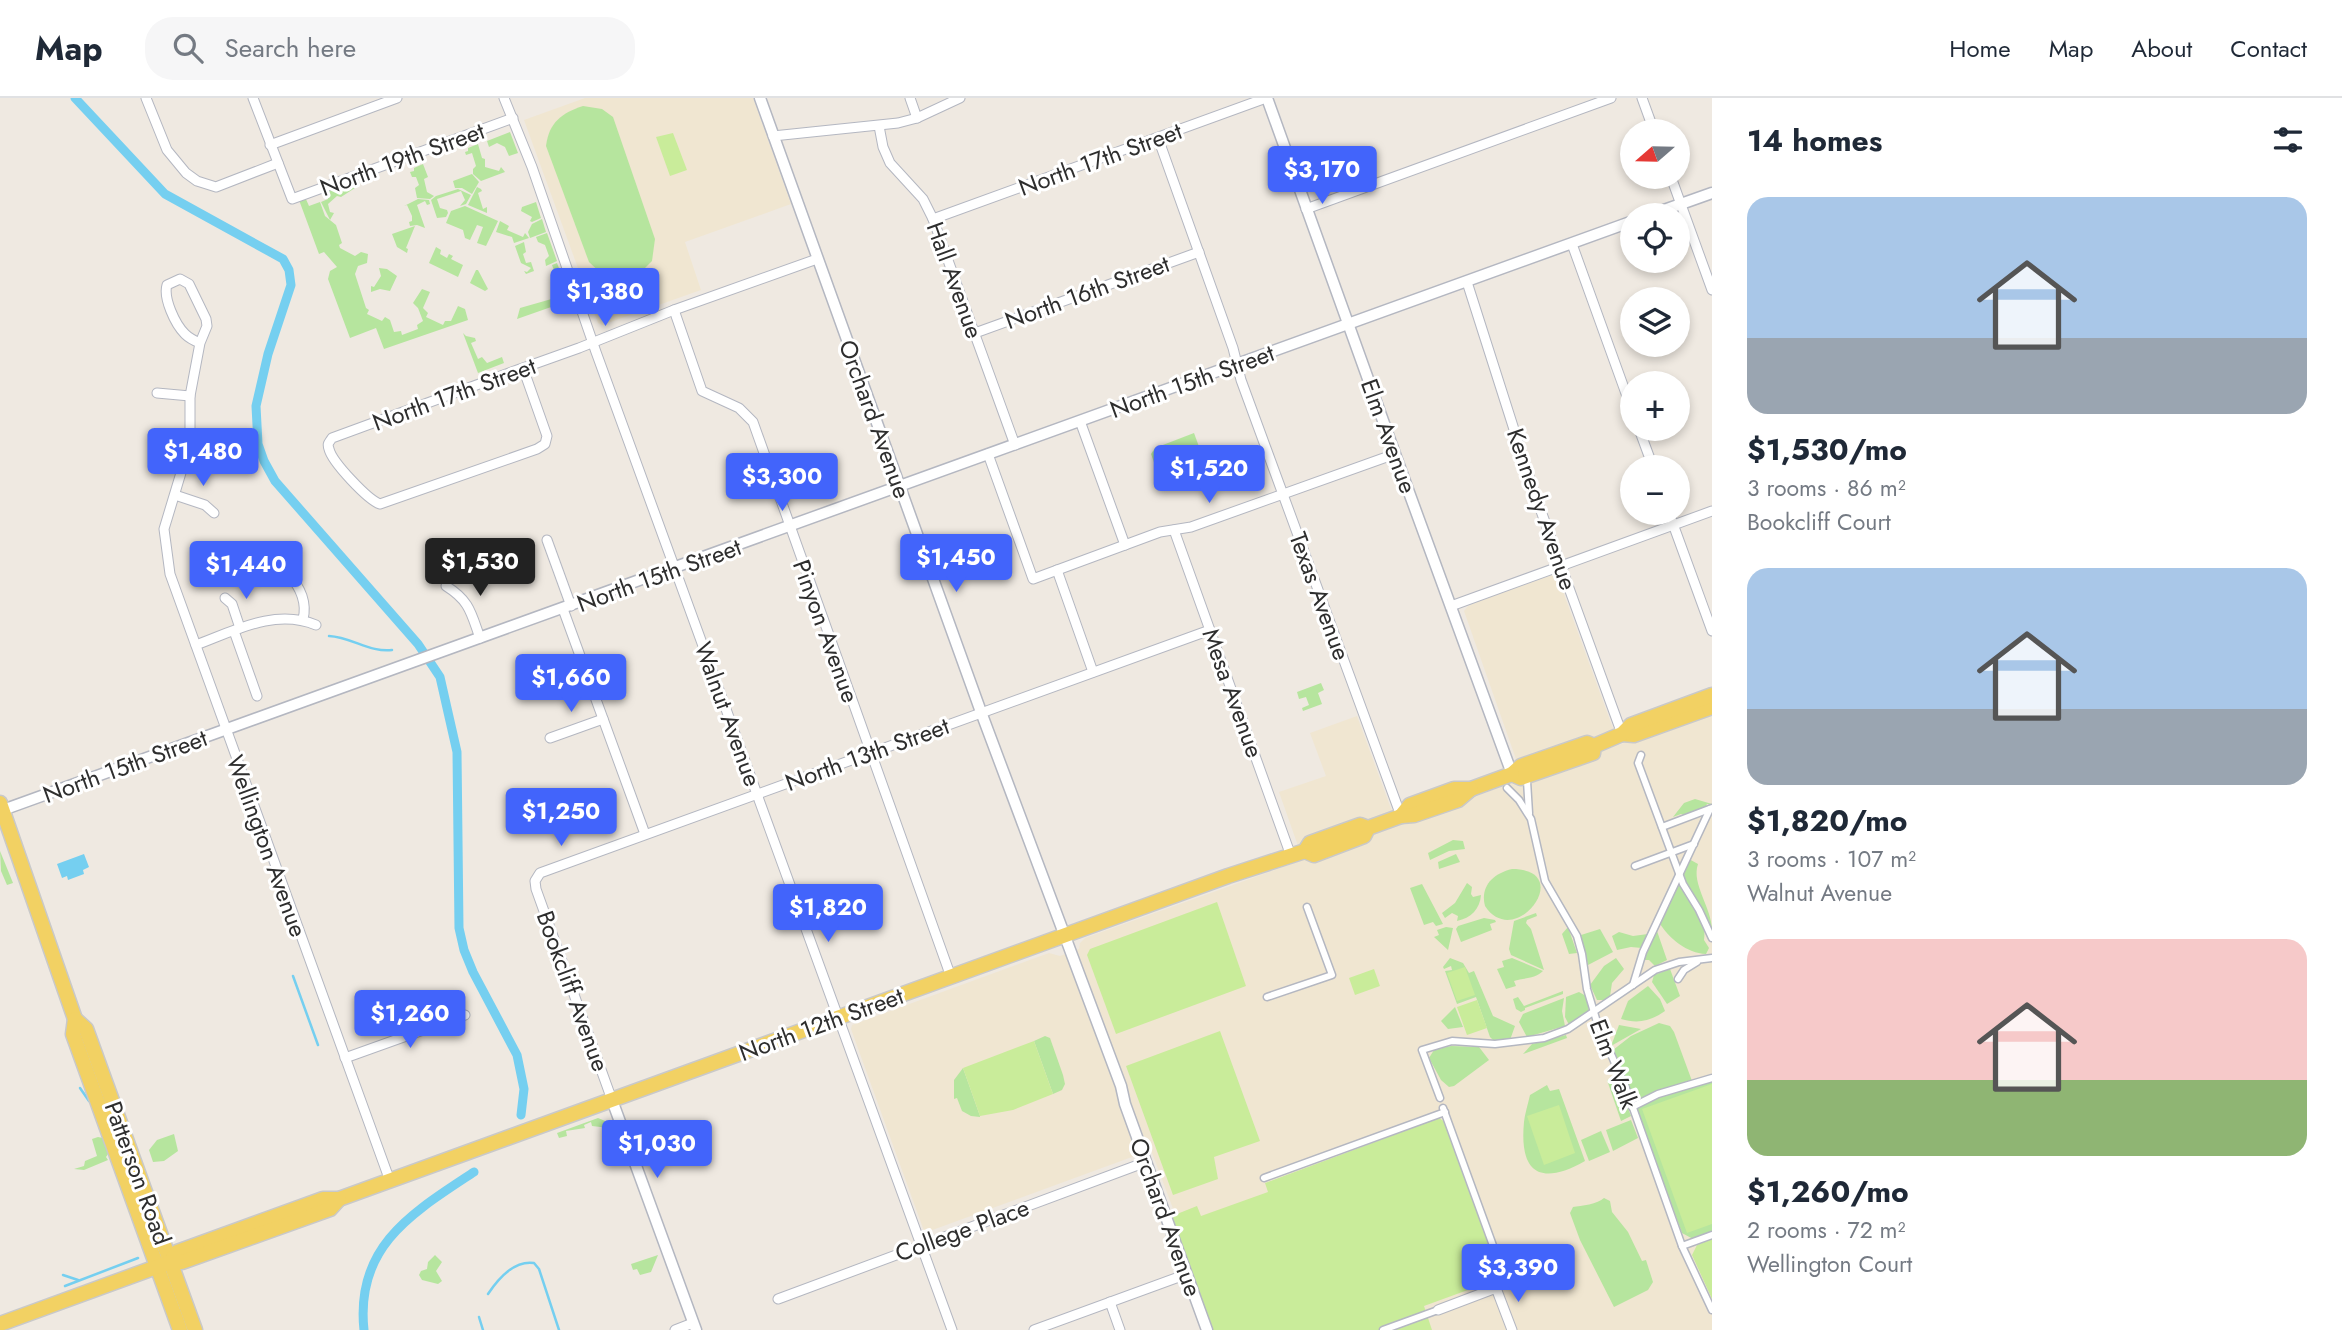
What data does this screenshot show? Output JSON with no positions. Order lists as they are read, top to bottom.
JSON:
{
  "streets": {
    "main road": ["North 12th Street", "Patterson Road"],
    "street": [
      "North 19th Street",
      "North 17th Street",
      "Hall Avenue",
      "North 16th Street",
      "North 15th Street",
      "Orchard Avenue",
      "Elm Avenue",
      "Kennedy Avenue",
      "Texas Avenue",
      "Pinyon Avenue",
      "Mesa Avenue",
      "Walnut Avenue",
      "North 13th Street",
      "Wellington Avenue",
      "Bookcliff Avenue",
      "Elm Walk",
      "College Place"
    ]
  },
  "crossings": [
    ["North 19th Street", "Walnut Avenue"],
    ["North 17th Street", "Hall Avenue"],
    ["North 17th Street", "Orchard Avenue"],
    ["North 17th Street", "Elm Avenue"],
    ["North 17th Street", "Texas Avenue"],
    ["North 17th Street", "Pinyon Avenue"],
    ["North 17th Street", "Walnut Avenue"],
    ["Hall Avenue", "North 16th Street"],
    ["Hall Avenue", "North 15th Street"],
    ["North 16th Street", "Texas Avenue"],
    ["North 15th Street", "Orchard Avenue"],
    ["North 15th Street", "Elm Avenue"],
    ["North 15th Street", "Kennedy Avenue"],
    ["North 15th Street", "Texas Avenue"],
    ["North 15th Street", "Pinyon Avenue"],
    ["North 15th Street", "Walnut Avenue"],
    ["North 15th Street", "Wellington Avenue"],
    ["North 15th Street", "Patterson Road"],
    ["Orchard Avenue", "North 13th Street"],
    ["Orchard Avenue", "North 12th Street"],
    ["Orchard Avenue", "College Place"],
    ["Elm Avenue", "North 12th Street"],
    ["Kennedy Avenue", "North 12th Street"],
    ["Texas Avenue", "North 12th Street"],
    ["Pinyon Avenue", "North 13th Street"],
    ["Pinyon Avenue", "North 12th Street"],
    ["Mesa Avenue", "North 13th Street"],
    ["Mesa Avenue", "North 12th Street"],
    ["Walnut Avenue", "North 13th Street"],
    ["Walnut Avenue", "North 12th Street"],
    ["Walnut Avenue", "College Place"],
    ["North 13th Street", "Bookcliff Avenue"],
    ["Wellington Avenue", "North 12th Street"],
    ["Bookcliff Avenue", "North 12th Street"],
    ["North 12th Street", "Patterson Road"]
  ],
  "north": "left",
  "page": {
    "header": "Map",
    "search": "Search here",
    "nav": [
      "Home",
      "Map",
      "About",
      "Contact"
    ],
    "heading": "14 homes",
    "map_buttons": ["+", "−"],
    "price": [
      "$3,170",
      "$1,380",
      "$1,480",
      "$1,520",
      "$3,300",
      "$1,450",
      "$1,530",
      "$1,440",
      "$1,660",
      "$1,250",
      "$1,820",
      "$1,260",
      "$1,030",
      "$3,390"
    ],
    "list": [
      {
        "name": "$1,530/mo",
        "note": "3 rooms · 86 m² · Bookcliff Court"
      },
      {
        "name": "$1,820/mo",
        "note": "3 rooms · 107 m² · Walnut Avenue"
      },
      {
        "name": "$1,260/mo",
        "note": "2 rooms · 72 m² · Wellington Court"
      }
    ]
  }
}
